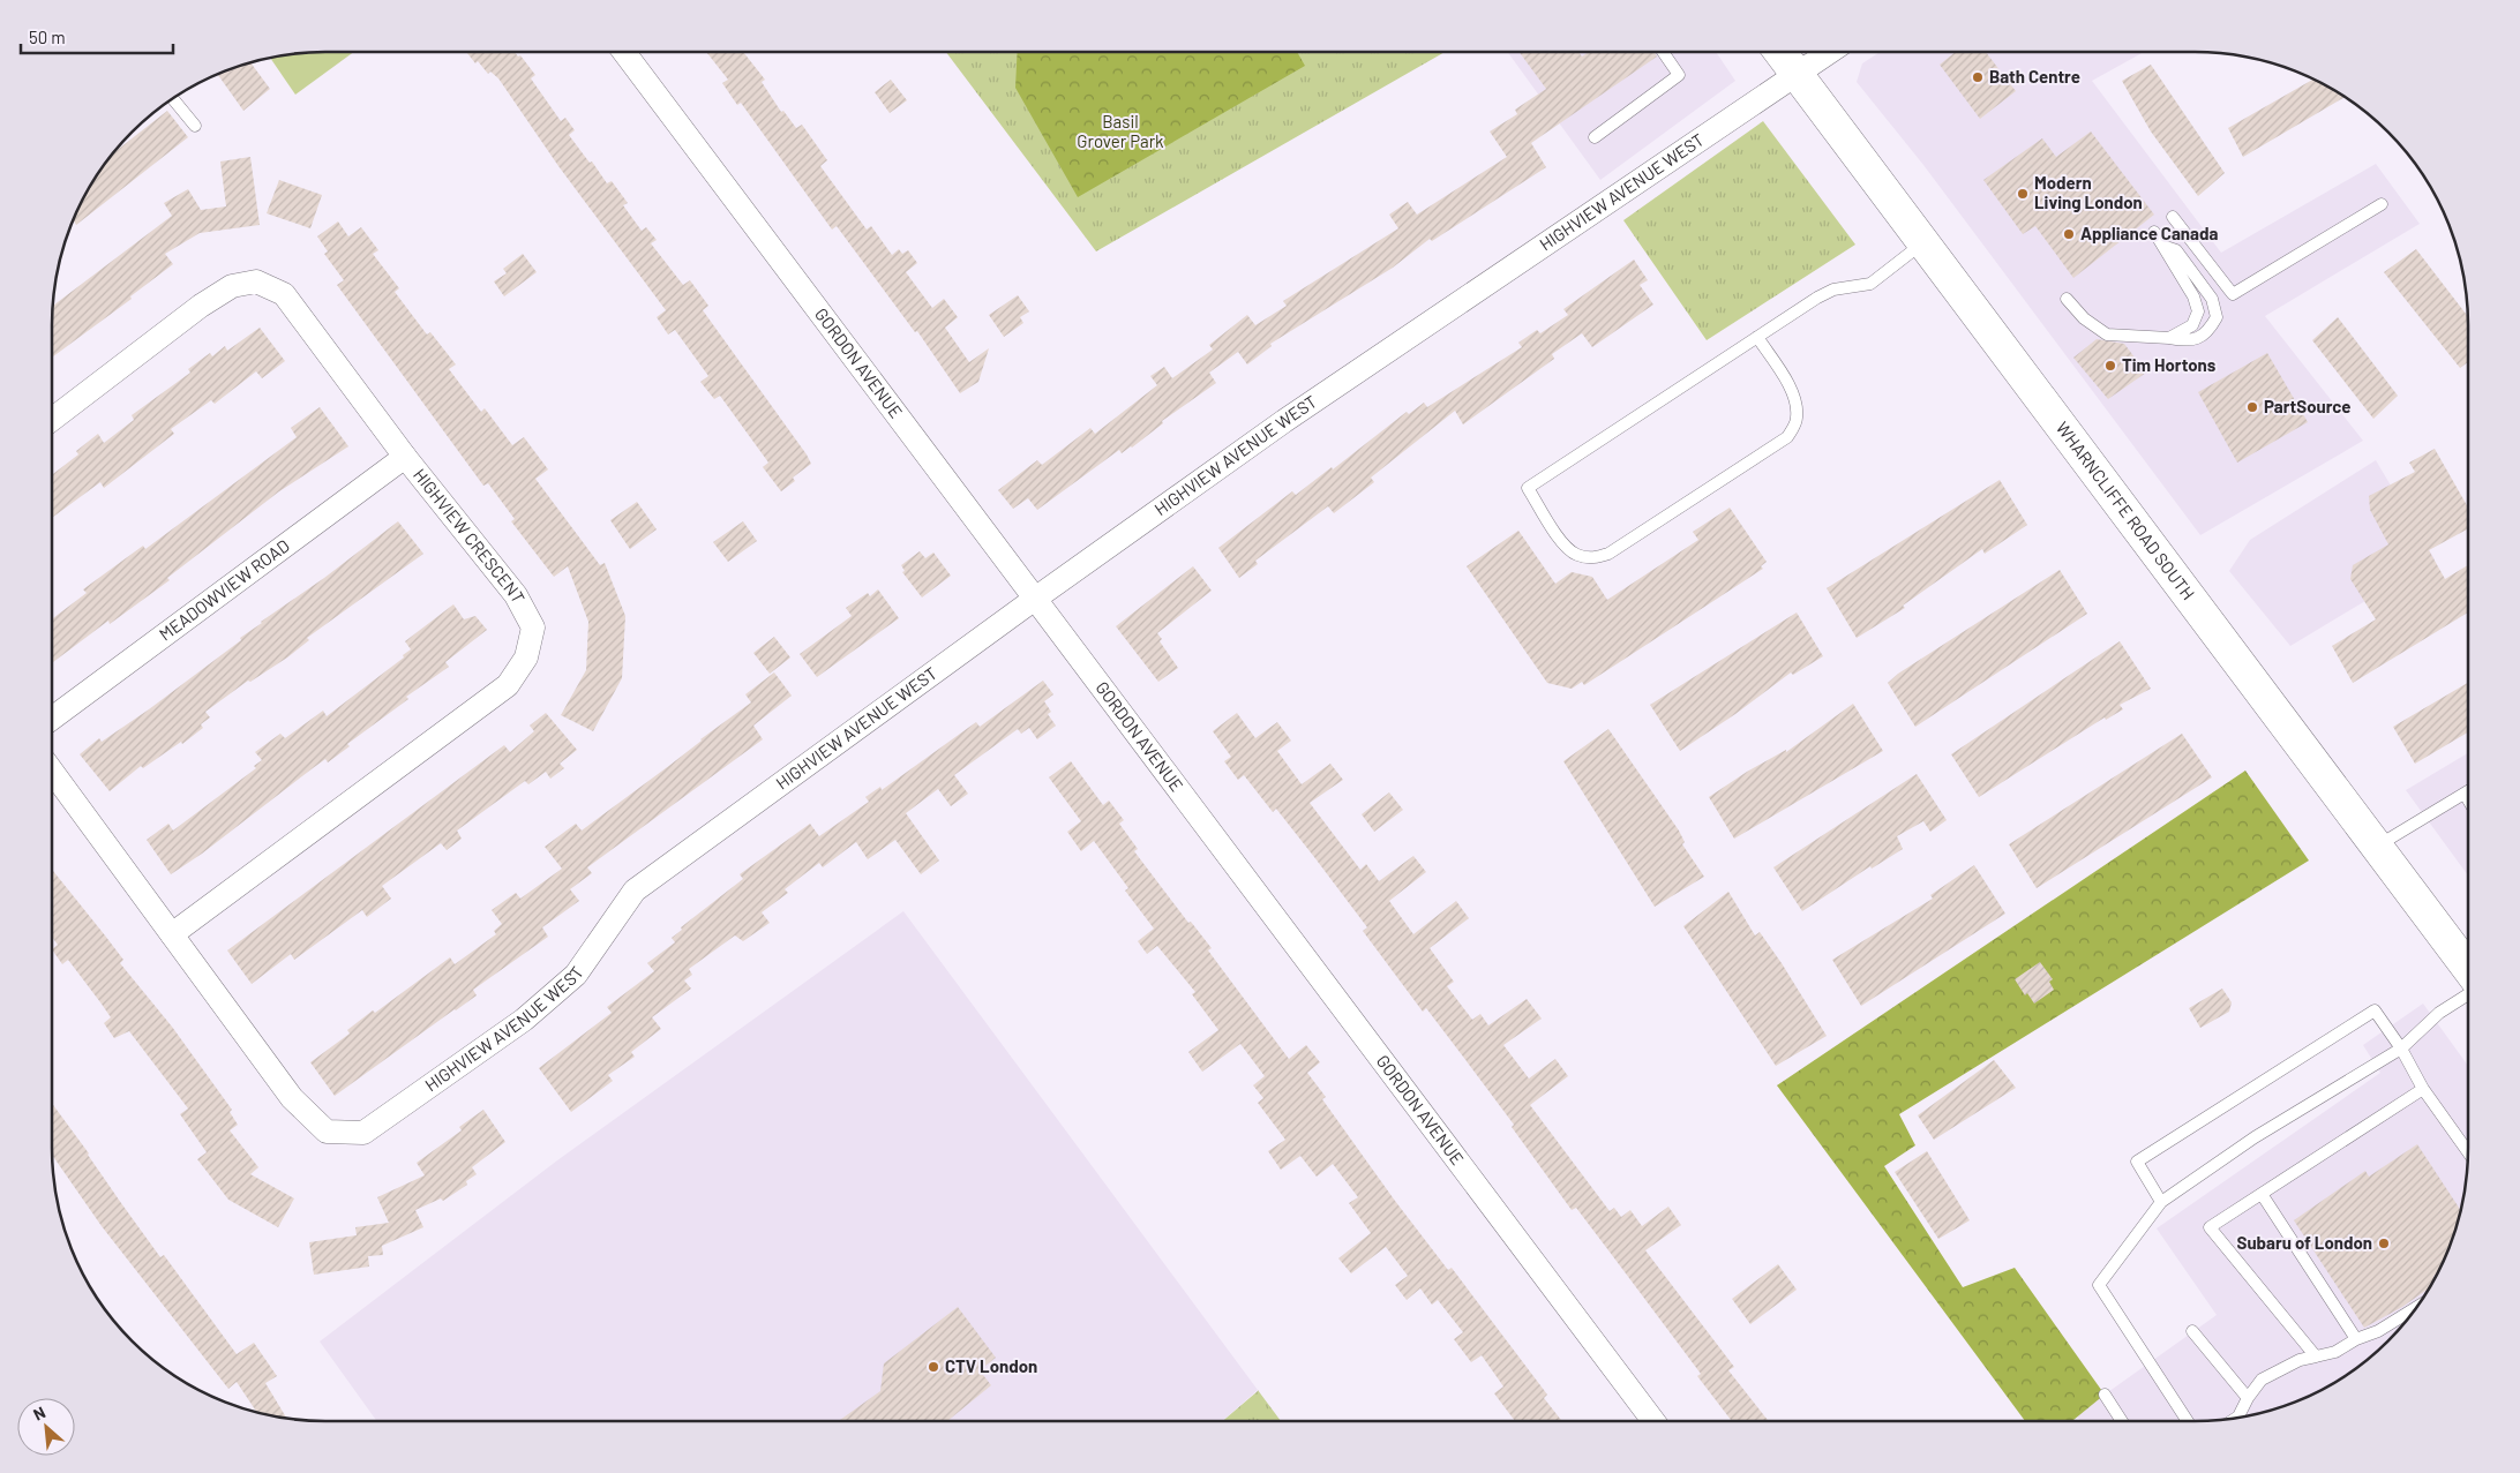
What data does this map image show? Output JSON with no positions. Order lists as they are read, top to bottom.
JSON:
{
  "streets": {
    "main road": ["WHARNCLIFFE ROAD SOUTH"],
    "street": [
      "HIGHVIEW AVENUE WEST",
      "GORDON AVENUE",
      "HIGHVIEW CRESCENT",
      "MEADOWVIEW ROAD"
    ]
  },
  "crossings": [
    ["HIGHVIEW AVENUE WEST", "GORDON AVENUE"],
    ["HIGHVIEW AVENUE WEST", "WHARNCLIFFE ROAD SOUTH"],
    ["HIGHVIEW AVENUE WEST", "HIGHVIEW CRESCENT"],
    ["HIGHVIEW CRESCENT", "MEADOWVIEW ROAD"]
  ],
  "parks": ["Basil Grover Park"],
  "places": [
    "Bath Centre",
    "Modern Living London",
    "Appliance Canada",
    "Tim Hortons",
    "PartSource",
    "Subaru of London",
    "CTV London"
  ],
  "scale_bar": "50 m",
  "north": "top left"
}
